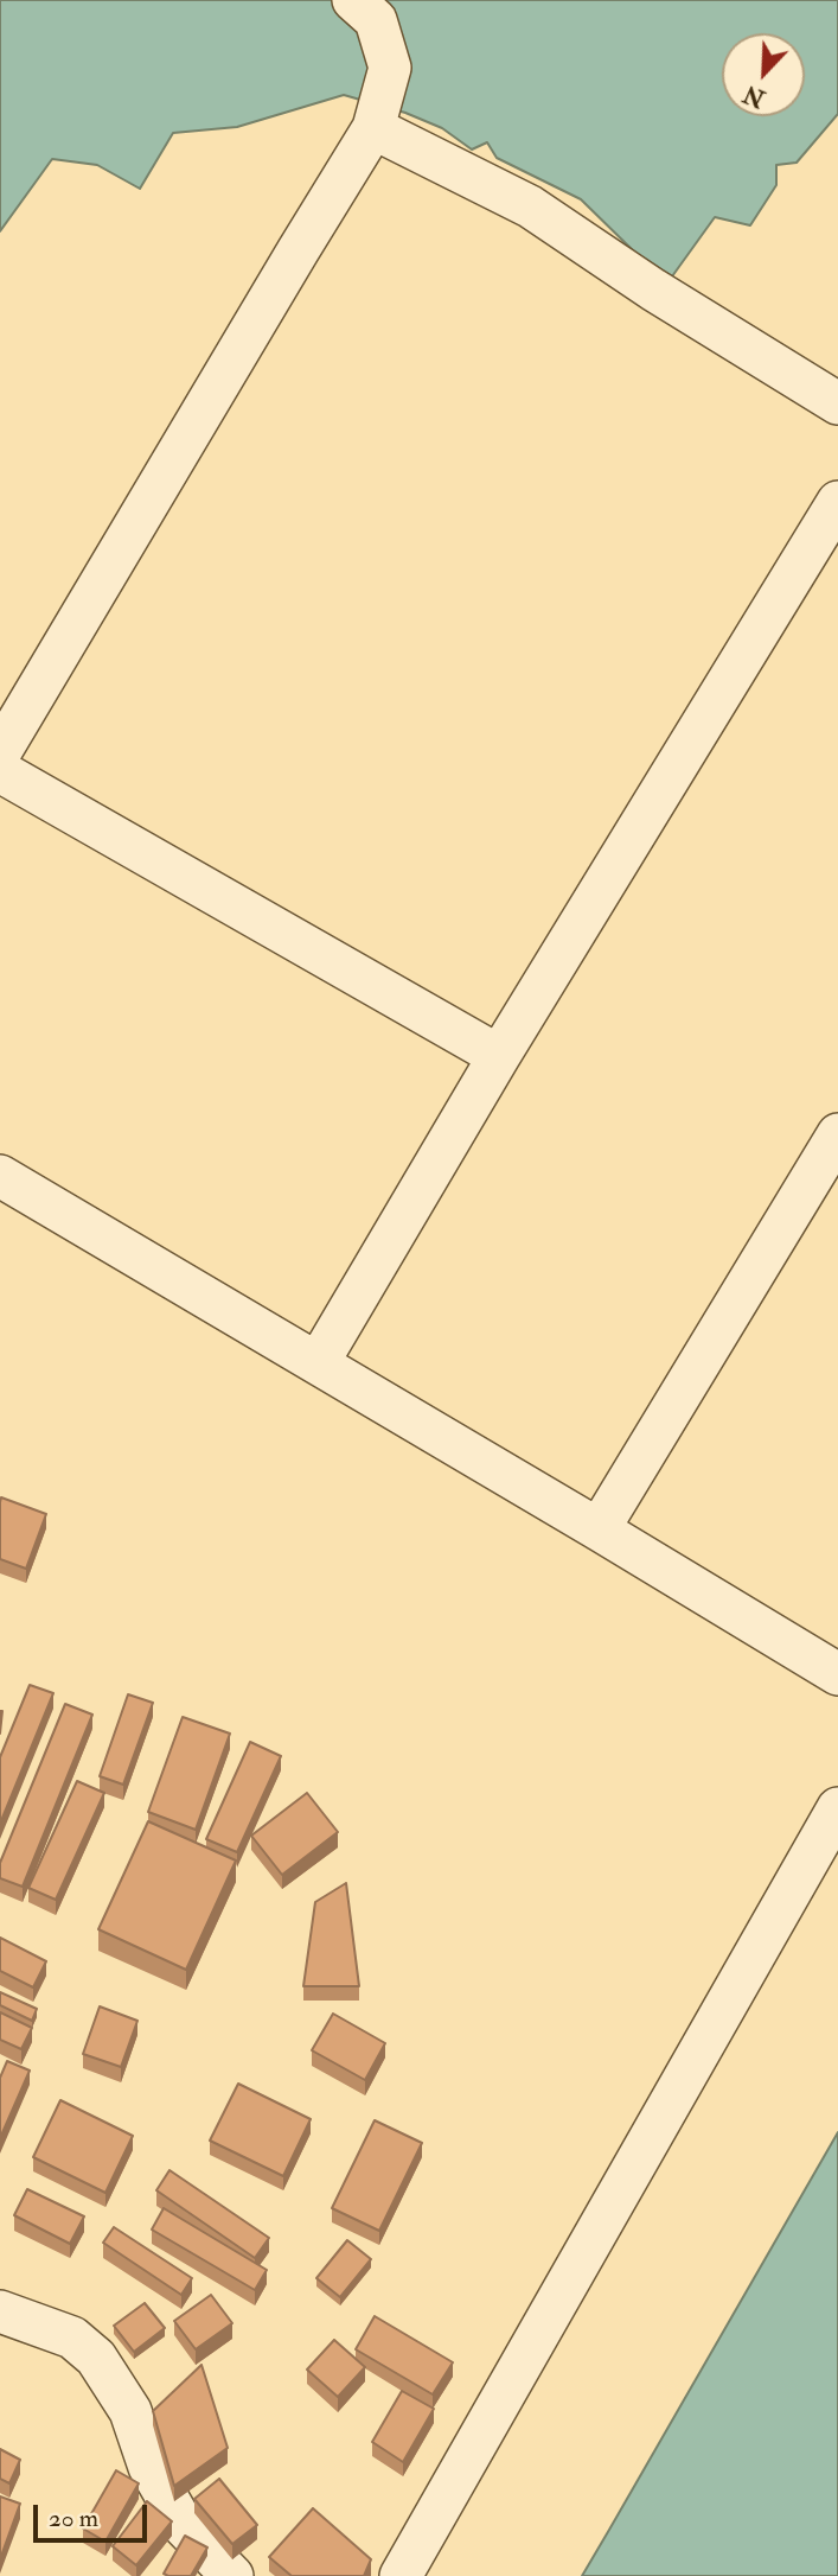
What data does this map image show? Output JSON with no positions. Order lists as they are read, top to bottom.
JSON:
{
  "scale_bar": "20 m",
  "north": "bottom left"
}
